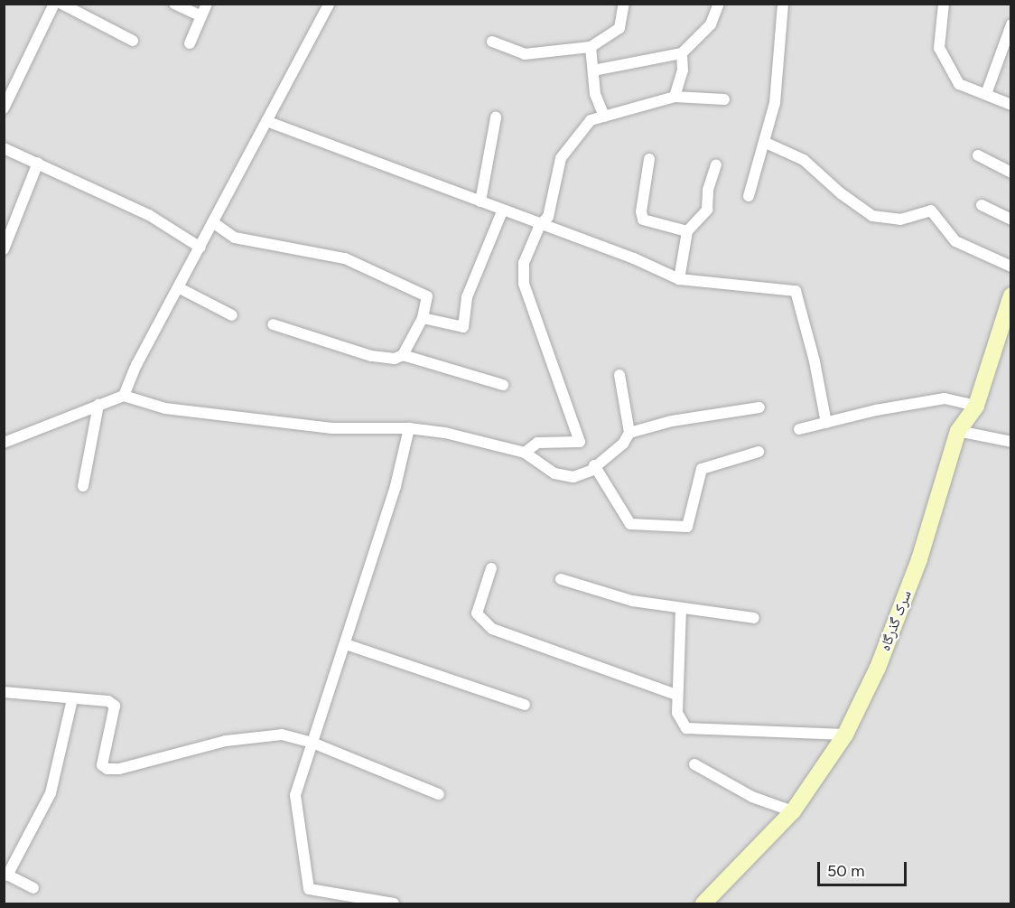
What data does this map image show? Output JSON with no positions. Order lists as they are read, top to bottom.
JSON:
{
  "streets": {
    "street": ["سرک گذرگاه"]
  },
  "scale_bar": "50 m"
}
